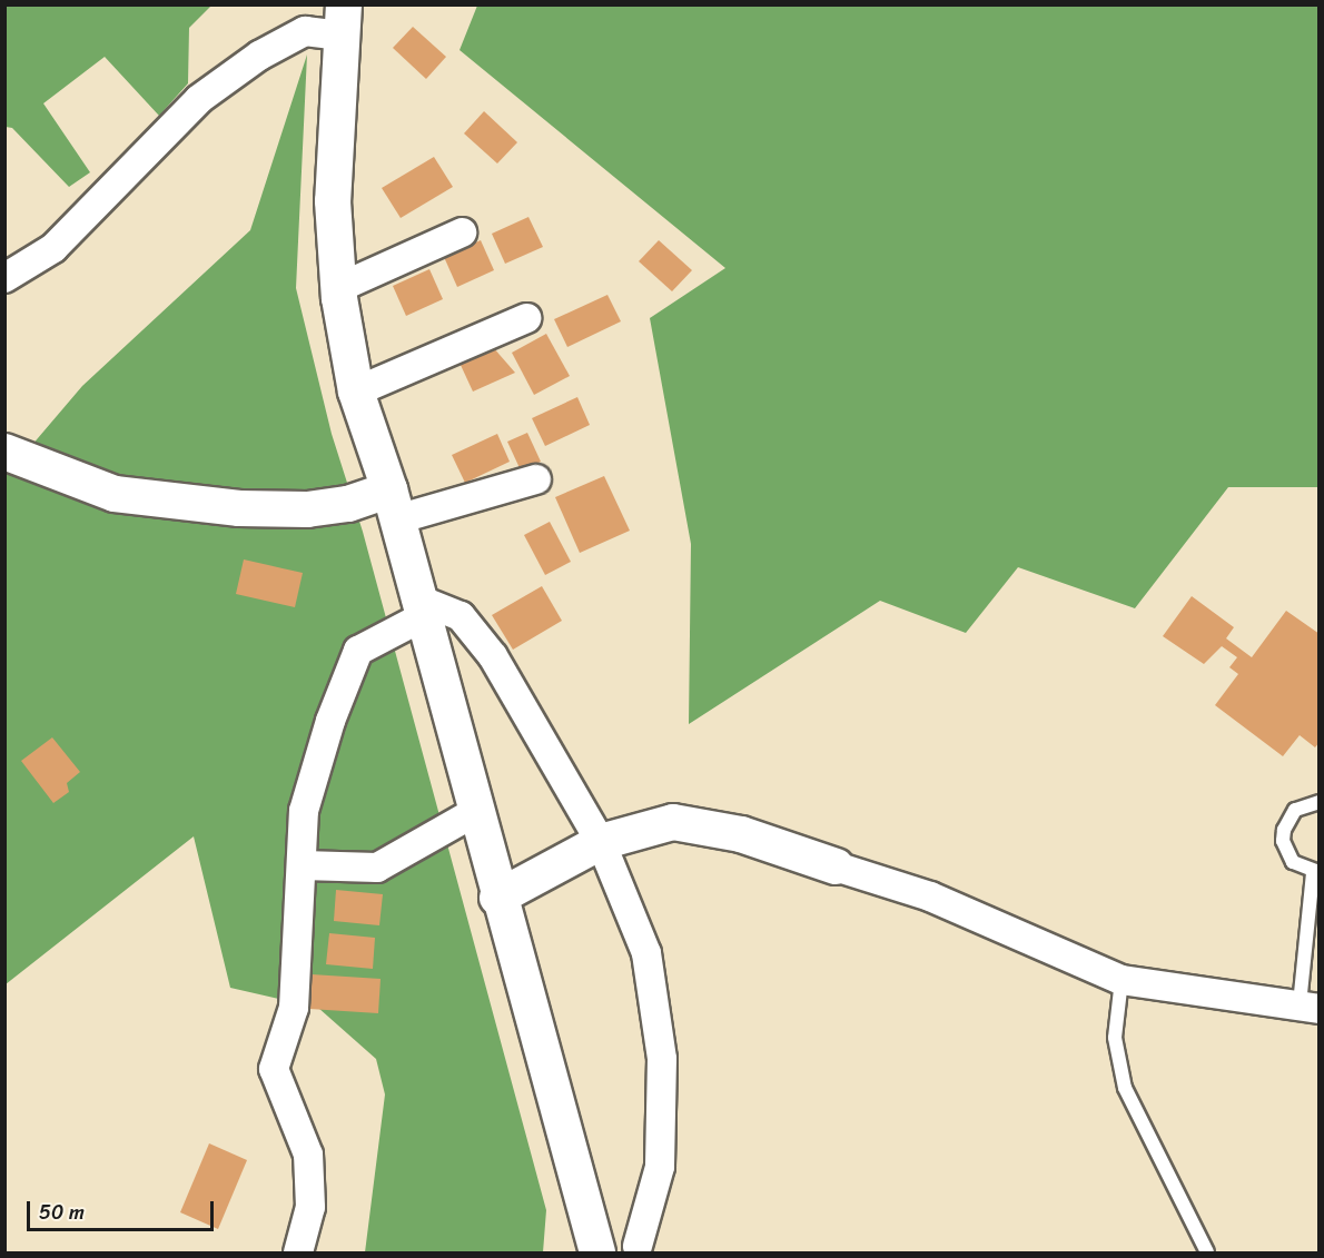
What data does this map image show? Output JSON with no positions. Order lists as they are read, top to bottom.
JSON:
{
  "scale_bar": "50 m"
}
